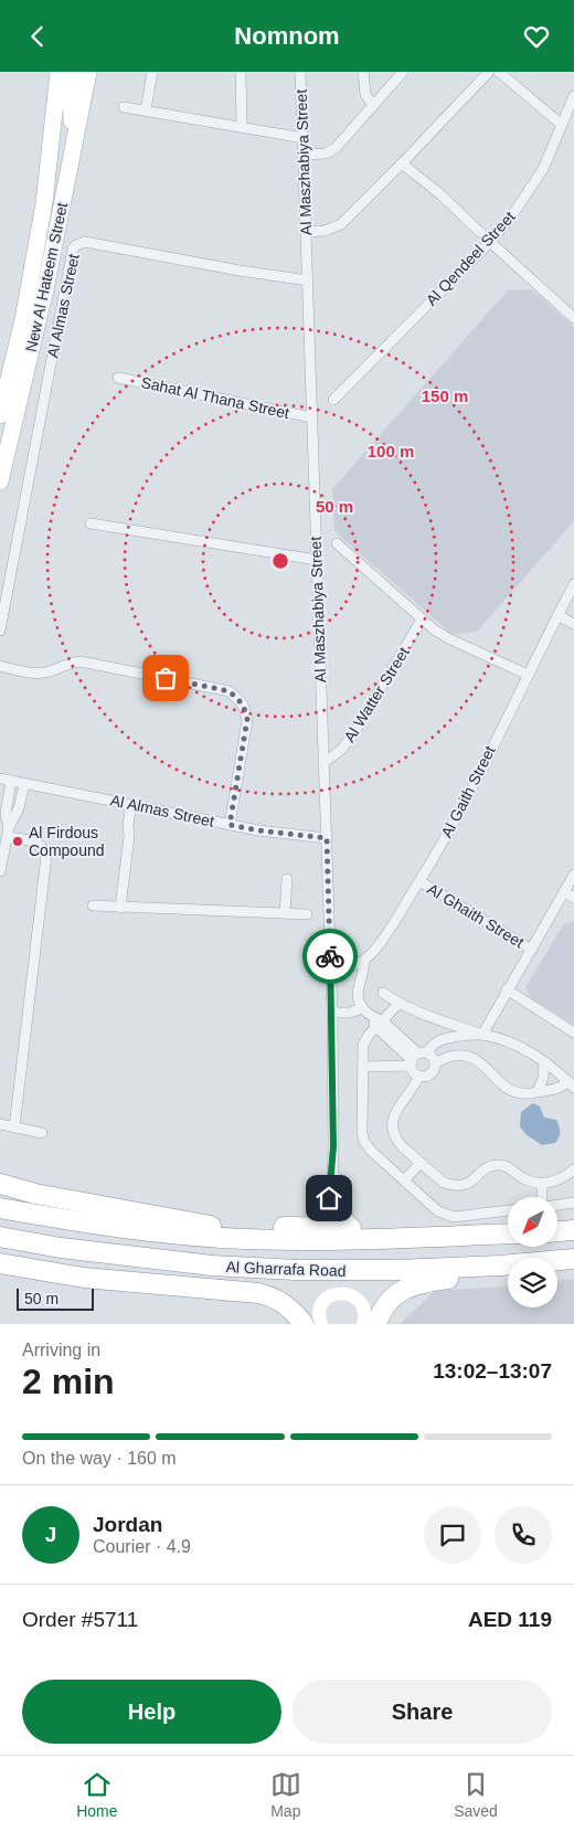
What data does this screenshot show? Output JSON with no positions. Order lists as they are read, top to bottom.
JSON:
{
  "streets": {
    "highway": ["Al Gharrafa Road"],
    "main road": ["New Al Hateem Street"],
    "street": [
      "Al Maszhabiya Street",
      "Al Qendeel Street",
      "Al Almas Street",
      "Sahat Al Thana Street",
      "Al Watter Street",
      "Al Gaith Street",
      "Al Ghaith Street"
    ]
  },
  "crossings": [
    ["Al Maszhabiya Street", "Al Almas Street"],
    ["Al Maszhabiya Street", "Sahat Al Thana Street"],
    ["Al Maszhabiya Street", "Al Watter Street"],
    ["Al Gaith Street", "Al Ghaith Street"]
  ],
  "places": ["Al Firdous Compound"],
  "scale_bar": "50 m",
  "north": "bottom left",
  "page": {
    "header": "Nomnom",
    "scale": "50 m",
    "heading": ["2 min", "Arriving in", "13:02–13:07"],
    "panel": [
      "Jordan",
      "Courier · 4.9",
      "Order #5711",
      "AED 119"
    ],
    "bar": "On the way · 160 m",
    "round": "J",
    "buttons": ["Help", "Share"],
    "tabs": ["Home", "Map", "Saved"]
  },
  "rings": ["150 m", "100 m", "50 m"]
}
